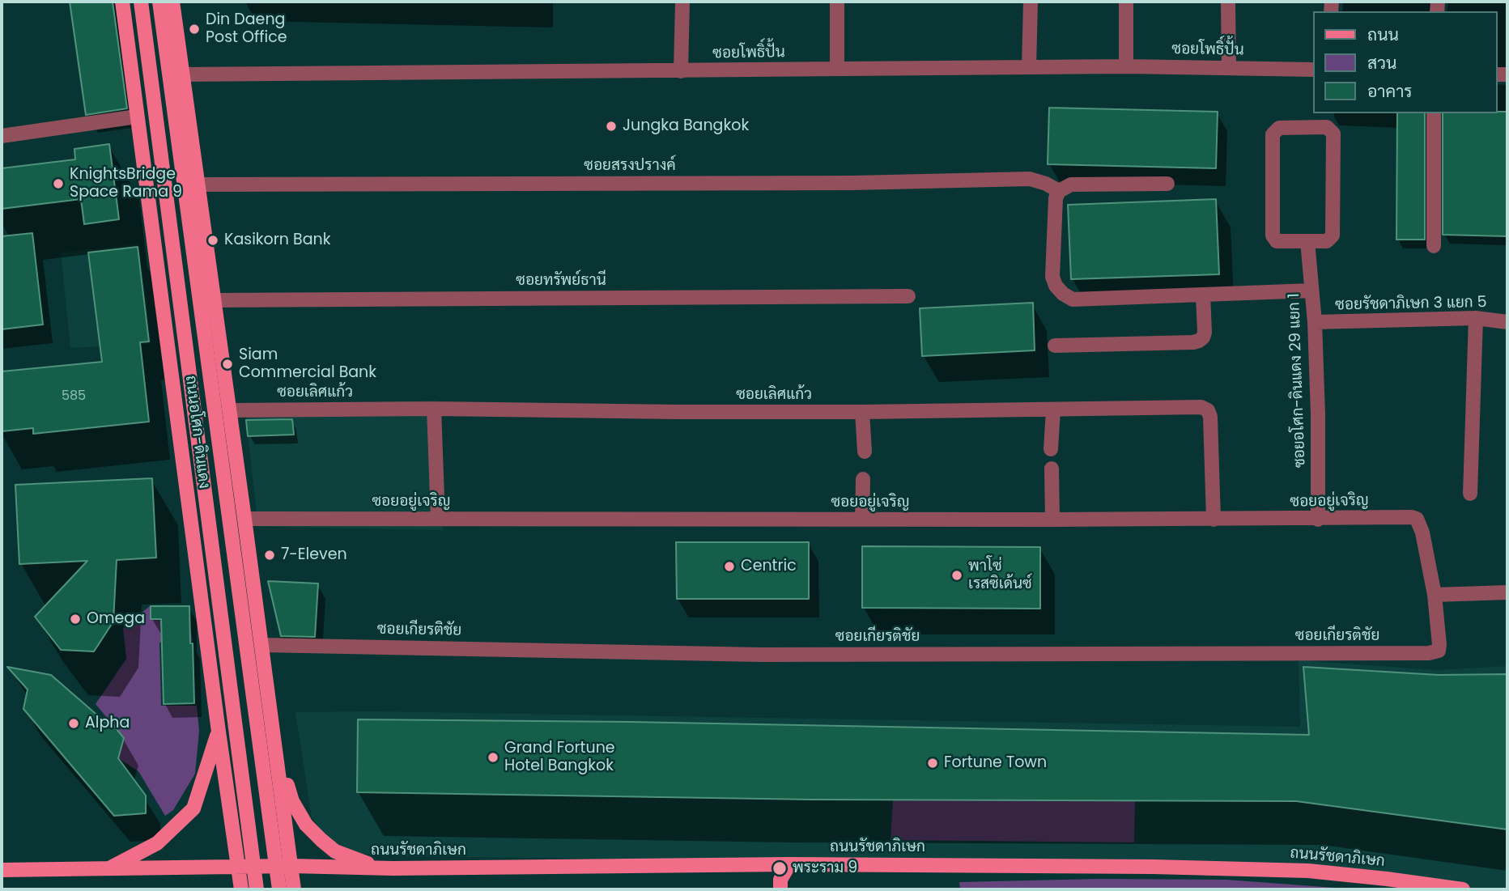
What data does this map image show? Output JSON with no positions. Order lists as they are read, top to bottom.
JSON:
{
  "streets": {
    "main road": ["ถนนอโศก-ดินแดง", "ถนนรัชดาภิเษก"],
    "street": [
      "ซอยโพธิ์ปั้น",
      "ซอยสรงปรางค์",
      "ซอยทรัพย์ธานี",
      "ซอยรัชดาภิเษก 3 แยก 5",
      "ซอยอโศก-ดินแดง 29 แยก 1",
      "ซอยเลิศแก้ว",
      "ซอยอยู่เจริญ",
      "ซอยเกียรติชัย"
    ]
  },
  "crossings": [
    ["ซอยรัชดาภิเษก 3 แยก 5", "ซอยอโศก-ดินแดง 29 แยก 1"],
    ["ซอยอโศก-ดินแดง 29 แยก 1", "ซอยอยู่เจริญ"],
    ["ซอยเลิศแก้ว", "ซอยอยู่เจริญ"],
    ["ซอยอยู่เจริญ", "ซอยเกียรติชัย"]
  ],
  "places": [
    "Din Daeng Post Office",
    "Jungka Bangkok",
    "KnightsBridge Space Rama 9",
    "Kasikorn Bank",
    "Siam Commercial Bank",
    "7-Eleven",
    "Centric",
    "พาโซ่ เรสซิเด้นซ์",
    "Omega",
    "Alpha",
    "Grand Fortune Hotel Bangkok",
    "Fortune Town",
    "พระราม 9"
  ],
  "house_numbers": ["585"],
  "legend": ["ถนน", "สวน", "อาคาร"]
}
